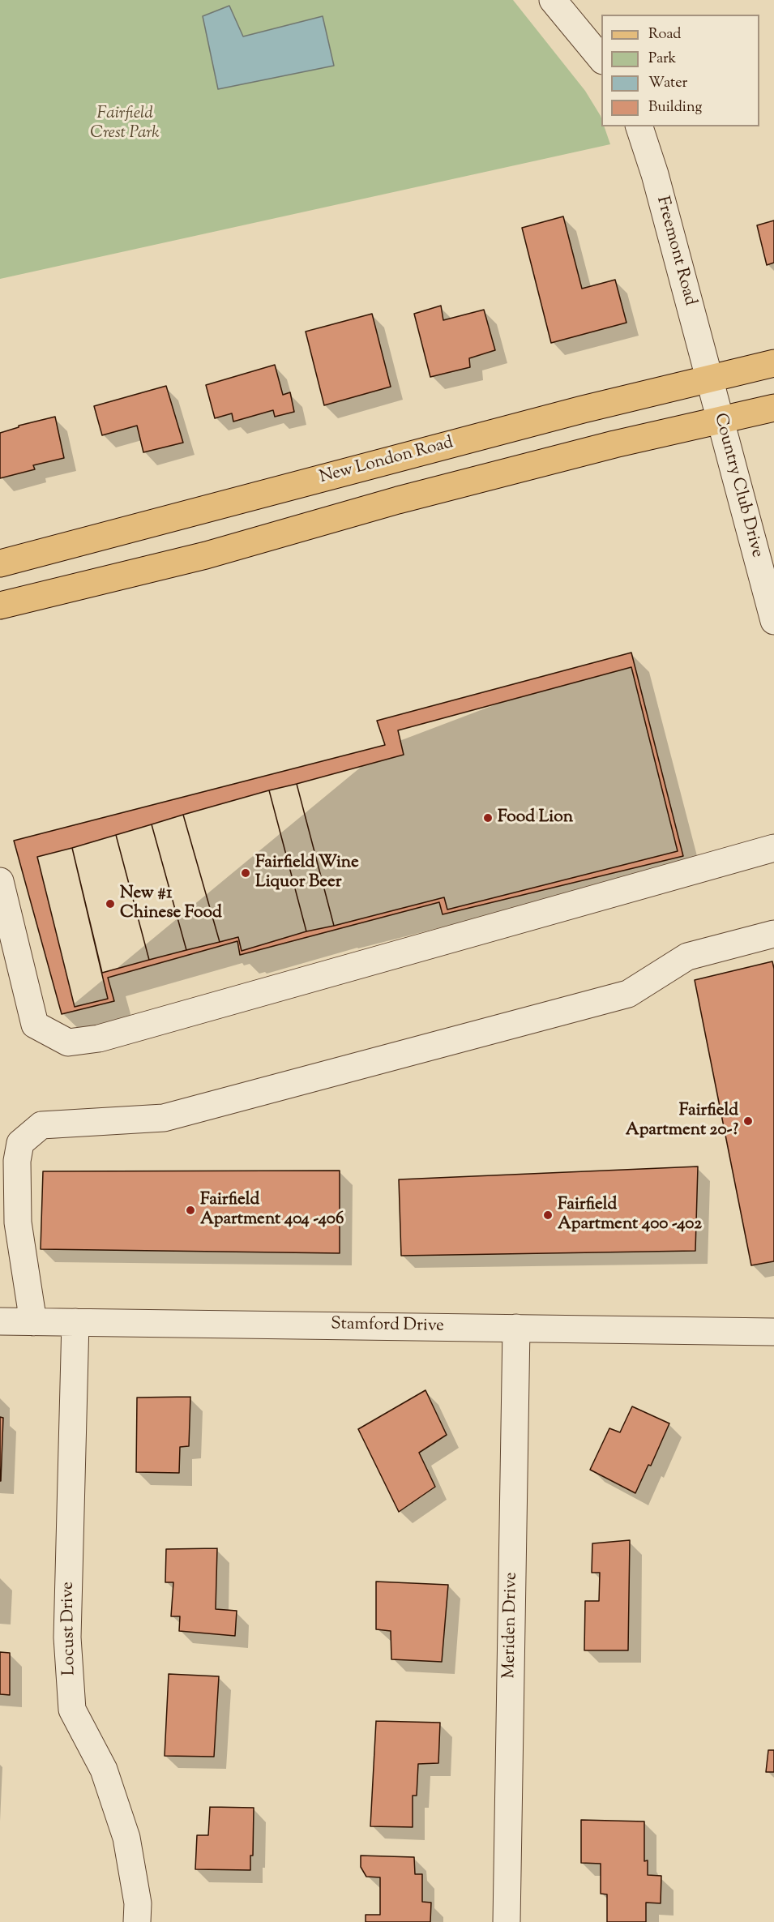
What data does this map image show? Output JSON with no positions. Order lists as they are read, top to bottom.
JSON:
{
  "streets": {
    "main road": ["New London Road"],
    "street": [
      "Freemont Road",
      "Country Club Drive",
      "Stamford Drive",
      "Meriden Drive",
      "Locust Drive"
    ]
  },
  "crossings": [
    ["Freemont Road", "New London Road"],
    ["Freemont Road", "Country Club Drive"],
    ["New London Road", "Country Club Drive"],
    ["Stamford Drive", "Meriden Drive"],
    ["Stamford Drive", "Locust Drive"]
  ],
  "parks": ["Fairfield Crest Park"],
  "places": [
    "Food Lion",
    "Fairfield Wine Liquor Beer",
    "New #1 Chinese Food",
    "Fairfield Apartment 20-?",
    "Fairfield Apartment 404 -406",
    "Fairfield Apartment 400 -402"
  ],
  "legend": [
    "Road",
    "Park",
    "Water",
    "Building"
  ]
}
